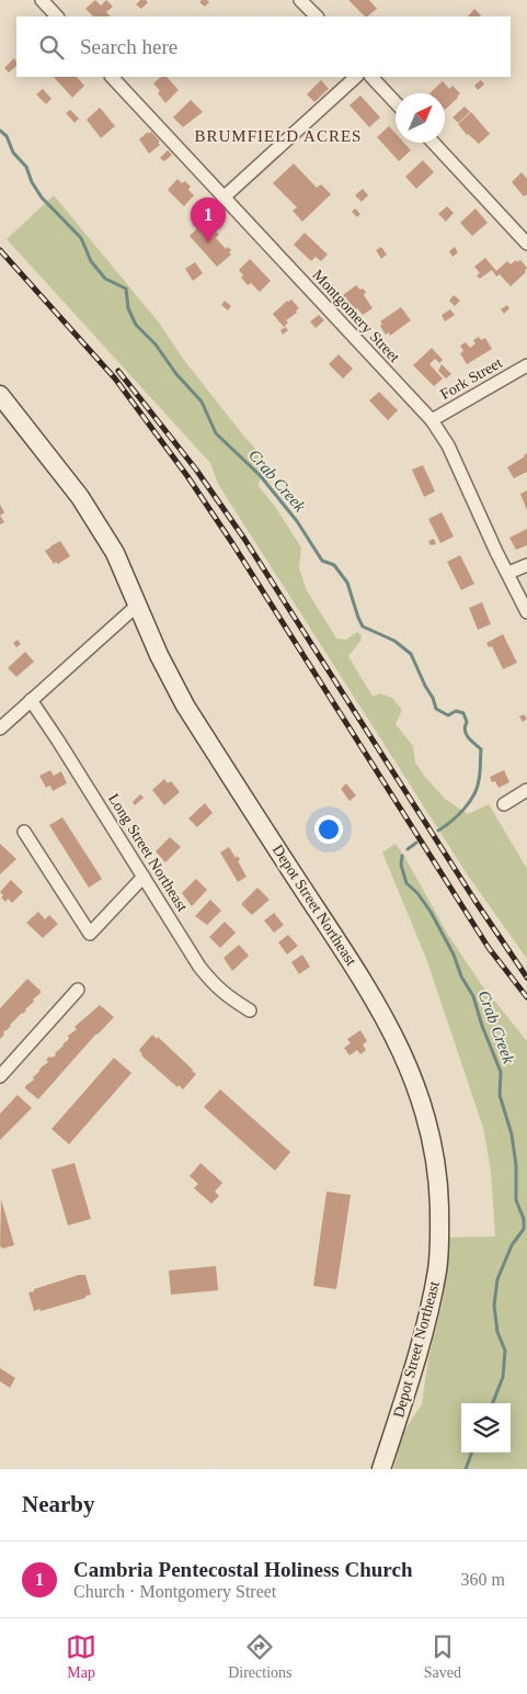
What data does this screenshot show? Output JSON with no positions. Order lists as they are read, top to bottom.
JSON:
{
  "streets": {
    "main road": ["Depot Street Northeast"],
    "street": ["Montgomery Street", "Fork Street", "Long Street Northeast"]
  },
  "crossings": [
    ["Montgomery Street", "Fork Street"]
  ],
  "districts": ["BRUMFIELD ACRES"],
  "water": ["Crab Creek"],
  "north": "top right",
  "page": {
    "search": "Search here",
    "pins": "1",
    "heading": "Nearby",
    "list": [
      {
        "mark": "1",
        "name": "Cambria Pentecostal Holiness Church",
        "note": "Church · Montgomery Street",
        "value": "360 m"
      }
    ],
    "nav": ["Map", "Directions", "Saved"]
  }
}
